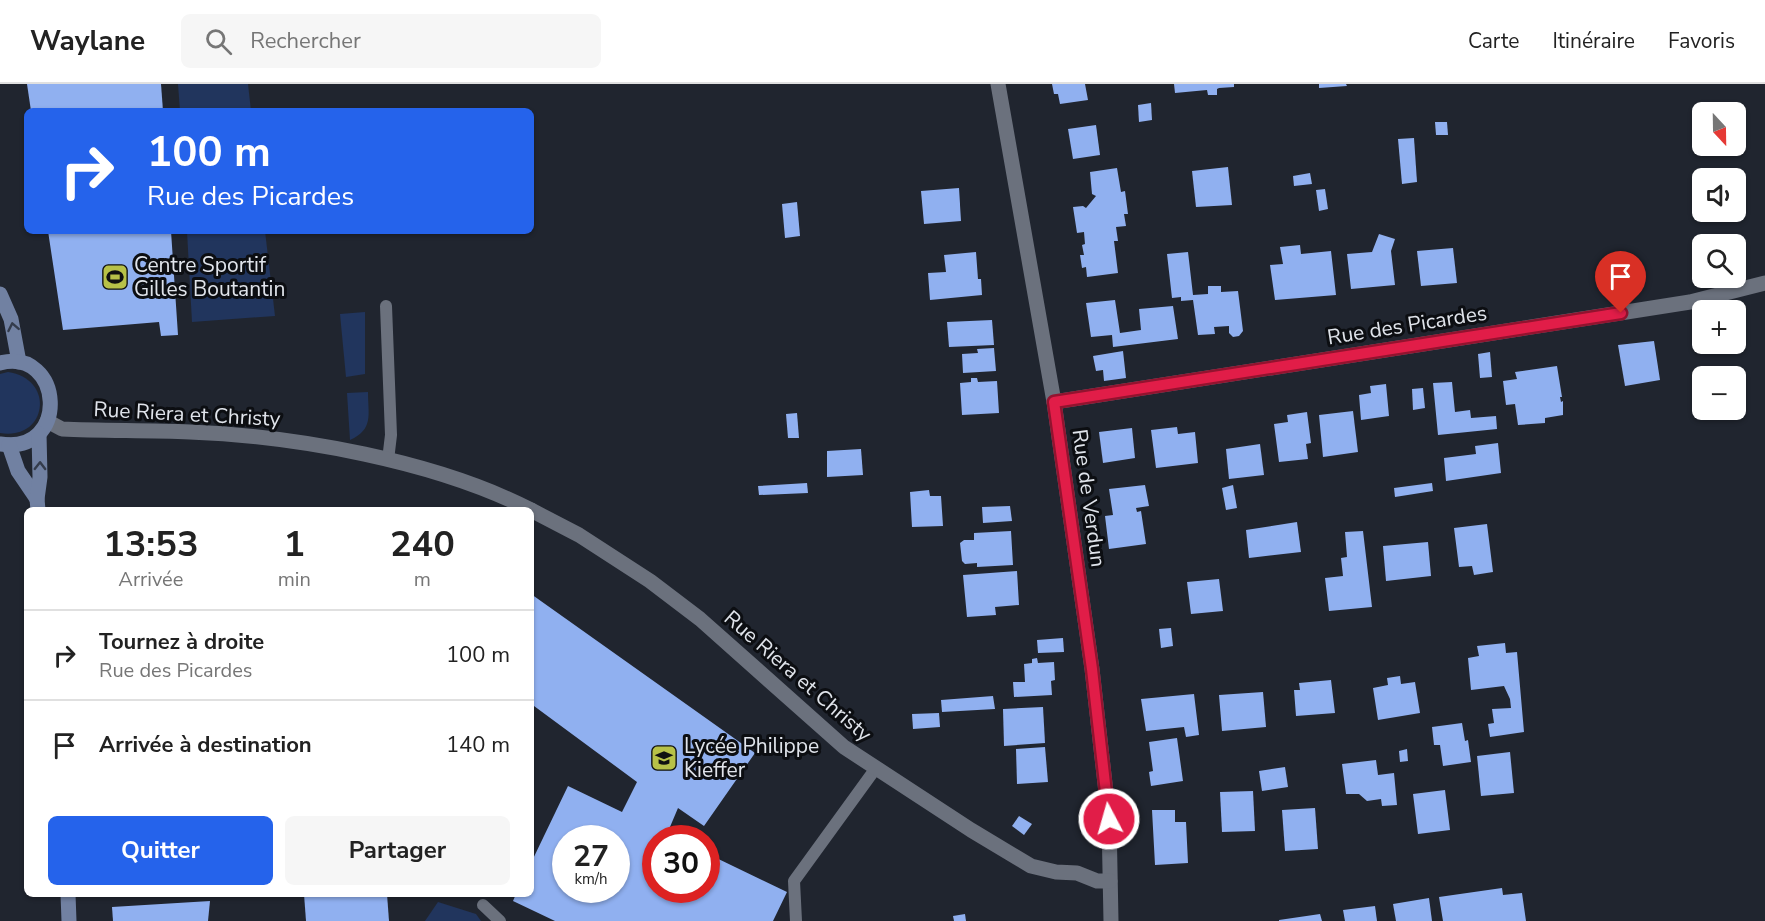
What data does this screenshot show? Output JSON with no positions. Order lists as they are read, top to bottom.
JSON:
{
  "streets": {
    "street": ["Rue des Picardes", "Rue Riera et Christy", "Rue de Verdun"]
  },
  "crossings": [
    ["Rue des Picardes", "Rue de Verdun"],
    ["Rue Riera et Christy", "Rue de Verdun"]
  ],
  "places": {
    "sports": ["Centre Sportif Gilles Boutantin"],
    "school or university": ["Lycée Philippe Kieffer"]
  },
  "north": "bottom",
  "page": {
    "header": "Waylane",
    "search": "Rechercher",
    "nav": ["Carte", "Itinéraire", "Favoris"],
    "map_buttons": ["+", "−"],
    "turn": ["100 m", "Rue des Picardes"],
    "eta": [
      "13:53",
      "Arrivée",
      "1",
      "min",
      "240",
      "m"
    ],
    "list": [
      {
        "name": "Tournez à droite",
        "note": "Rue des Picardes",
        "value": "100 m"
      },
      {
        "name": "Arrivée à destination",
        "value": "140 m"
      }
    ],
    "buttons": ["Quitter", "Partager"],
    "speed": "27 km/h",
    "limit": "30"
  }
}
